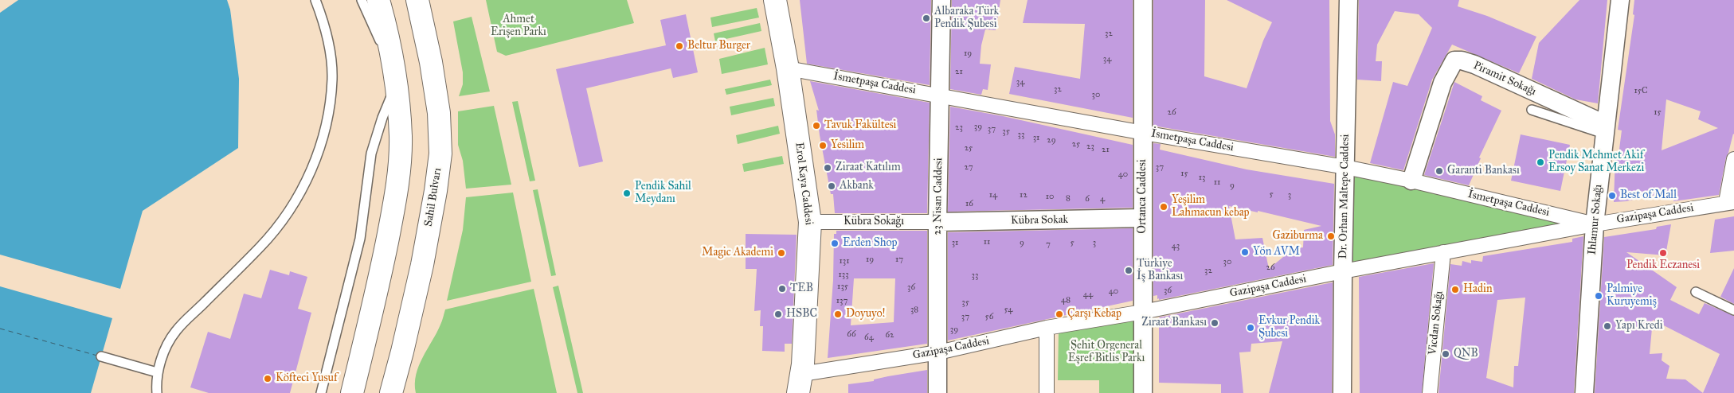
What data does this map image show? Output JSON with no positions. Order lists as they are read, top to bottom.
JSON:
{
  "streets": {
    "main road": ["Erol Kaya Caddesi", "Sahil Bulvarı"],
    "street": [
      "Piramit Sokağı",
      "İsmetpaşa Caddesi",
      "23 Nisan Caddesi",
      "Ortanca Caddesi",
      "Dr. Orhan Maltepe Caddesi",
      "Gazipaşa Caddesi",
      "Ihlamur Sokağı",
      "Kübra Sokak",
      "Kübra Sokağı",
      "Vicdan Sokağı"
    ]
  },
  "crossings": [
    ["Piramit Sokağı", "İsmetpaşa Caddesi"],
    ["Piramit Sokağı", "Ihlamur Sokağı"],
    ["İsmetpaşa Caddesi", "Erol Kaya Caddesi"],
    ["İsmetpaşa Caddesi", "23 Nisan Caddesi"],
    ["İsmetpaşa Caddesi", "Ortanca Caddesi"],
    ["İsmetpaşa Caddesi", "Dr. Orhan Maltepe Caddesi"],
    ["İsmetpaşa Caddesi", "Gazipaşa Caddesi"],
    ["İsmetpaşa Caddesi", "Ihlamur Sokağı"],
    ["Erol Kaya Caddesi", "Gazipaşa Caddesi"],
    ["Erol Kaya Caddesi", "Kübra Sokağı"],
    ["23 Nisan Caddesi", "Gazipaşa Caddesi"],
    ["23 Nisan Caddesi", "Kübra Sokak"],
    ["23 Nisan Caddesi", "Kübra Sokağı"],
    ["Ortanca Caddesi", "Gazipaşa Caddesi"],
    ["Ortanca Caddesi", "Kübra Sokak"],
    ["Dr. Orhan Maltepe Caddesi", "Gazipaşa Caddesi"],
    ["Gazipaşa Caddesi", "Ihlamur Sokağı"],
    ["Gazipaşa Caddesi", "Vicdan Sokağı"],
    ["Kübra Sokak", "Kübra Sokağı"]
  ],
  "parks": ["Ahmet Erişen Parkı", "Şehit Orgeneral Eşref Bitlis Parkı"],
  "places": [
    "Albaraka Türk Pendik Şubesi",
    "Beltur Burger",
    "Tavuk Fakültesi",
    "Yesilim",
    "Pendik Mehmet Akif Ersoy Sanat Merkezi",
    "Ziraat Katılım",
    "Garanti Bankası",
    "Akbank",
    "Pendik Sahil Meydanı",
    "Best of Mall",
    "Yeşilim Lahmacun kebap",
    "Gaziburma",
    "Erden Shop",
    "Yön AVM",
    "Magic Akademi",
    "Pendik Eczanesi",
    "Türkiye İş Bankası",
    "TEB",
    "Hadin",
    "Palmiye Kuruyemiş",
    "HSBC",
    "Doyuyo!",
    "Çarşı Kebap",
    "Ziraat Bankası",
    "Yapı Kredi",
    "Evkur Pendik Şubesi",
    "QNB",
    "Köfteci Yusuf"
  ],
  "house_numbers": [
    "32",
    "19",
    "34",
    "21",
    "34",
    "32",
    "15C",
    "30",
    "26",
    "15",
    "39",
    "23",
    "37",
    "35",
    "33",
    "31",
    "29",
    "25",
    "23",
    "25",
    "21",
    "27",
    "37",
    "15",
    "40",
    "13",
    "11",
    "9",
    "5",
    "14",
    "12",
    "3",
    "10",
    "8",
    "6",
    "4",
    "16",
    "11",
    "31",
    "9",
    "5",
    "3",
    "7",
    "43",
    "19",
    "17",
    "131",
    "30",
    "26",
    "32",
    "133",
    "33",
    "135",
    "36",
    "36",
    "40",
    "44",
    "48",
    "137",
    "35",
    "38",
    "54",
    "37",
    "56",
    "39",
    "66",
    "62",
    "64"
  ]
}
